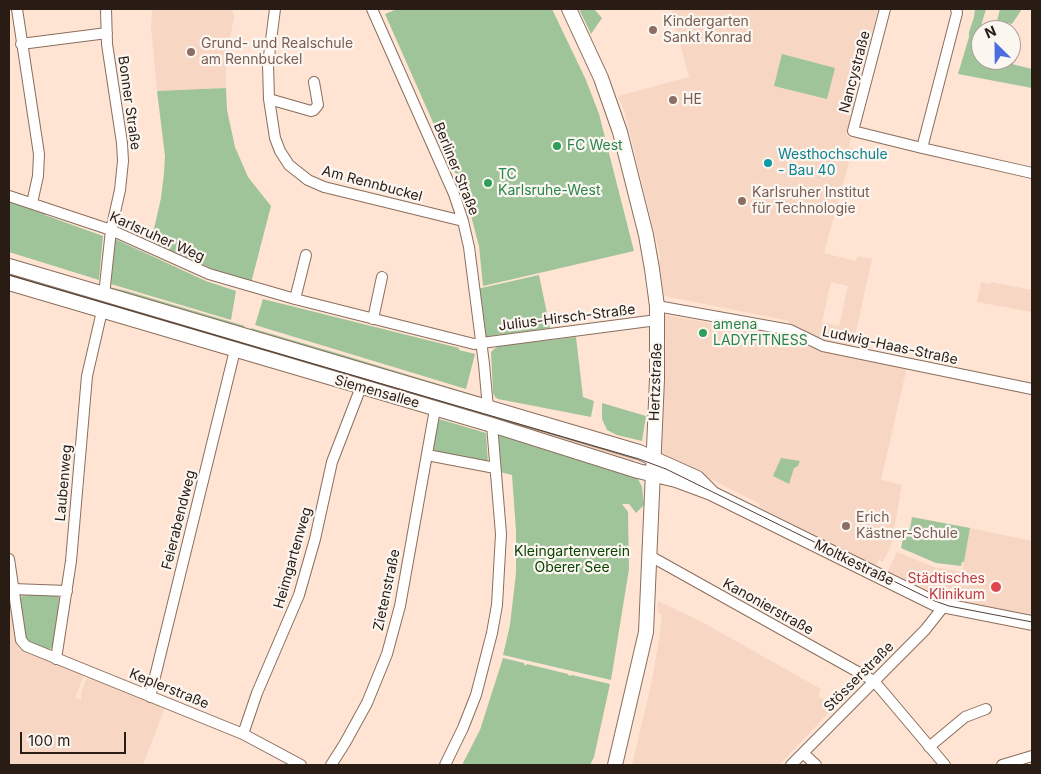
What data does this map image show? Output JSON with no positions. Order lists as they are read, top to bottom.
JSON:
{
  "streets": {
    "main road": ["Hertzstraße", "Siemensallee", "Moltkestraße"],
    "street": [
      "Nancystraße",
      "Bonner Straße",
      "Berliner Straße",
      "Am Rennbuckel",
      "Karlsruher Weg",
      "Julius-Hirsch-Straße",
      "Ludwig-Haas-Straße",
      "Laubenweg",
      "Feierabendweg",
      "Heimgartenweg",
      "Zietenstraße",
      "Kanonierstraße",
      "Stösserstraße",
      "Keplerstraße"
    ]
  },
  "crossings": [
    ["Bonner Straße", "Karlsruher Weg"],
    ["Bonner Straße", "Siemensallee"],
    ["Berliner Straße", "Am Rennbuckel"],
    ["Berliner Straße", "Karlsruher Weg"],
    ["Berliner Straße", "Julius-Hirsch-Straße"],
    ["Berliner Straße", "Siemensallee"],
    ["Karlsruher Weg", "Julius-Hirsch-Straße"],
    ["Julius-Hirsch-Straße", "Ludwig-Haas-Straße"],
    ["Julius-Hirsch-Straße", "Hertzstraße"],
    ["Ludwig-Haas-Straße", "Hertzstraße"],
    ["Hertzstraße", "Siemensallee"],
    ["Hertzstraße", "Moltkestraße"],
    ["Hertzstraße", "Kanonierstraße"],
    ["Siemensallee", "Laubenweg"],
    ["Siemensallee", "Feierabendweg"],
    ["Siemensallee", "Heimgartenweg"],
    ["Siemensallee", "Moltkestraße"],
    ["Siemensallee", "Zietenstraße"],
    ["Laubenweg", "Keplerstraße"],
    ["Feierabendweg", "Keplerstraße"],
    ["Heimgartenweg", "Keplerstraße"],
    ["Moltkestraße", "Stösserstraße"],
    ["Kanonierstraße", "Stösserstraße"]
  ],
  "parks": ["Kleingartenverein Oberer See"],
  "places": [
    "Kindergarten Sankt Konrad",
    "Grund- und Realschule am Rennbuckel",
    "HE",
    "FC West",
    "Westhochschule - Bau 40",
    "TC Karlsruhe-West",
    "Karlsruher Institut für Technologie",
    "amena LADYFITNESS",
    "Erich Kästner-Schule",
    "Städtisches Klinikum"
  ],
  "scale_bar": "100 m",
  "north": "top left"
}
